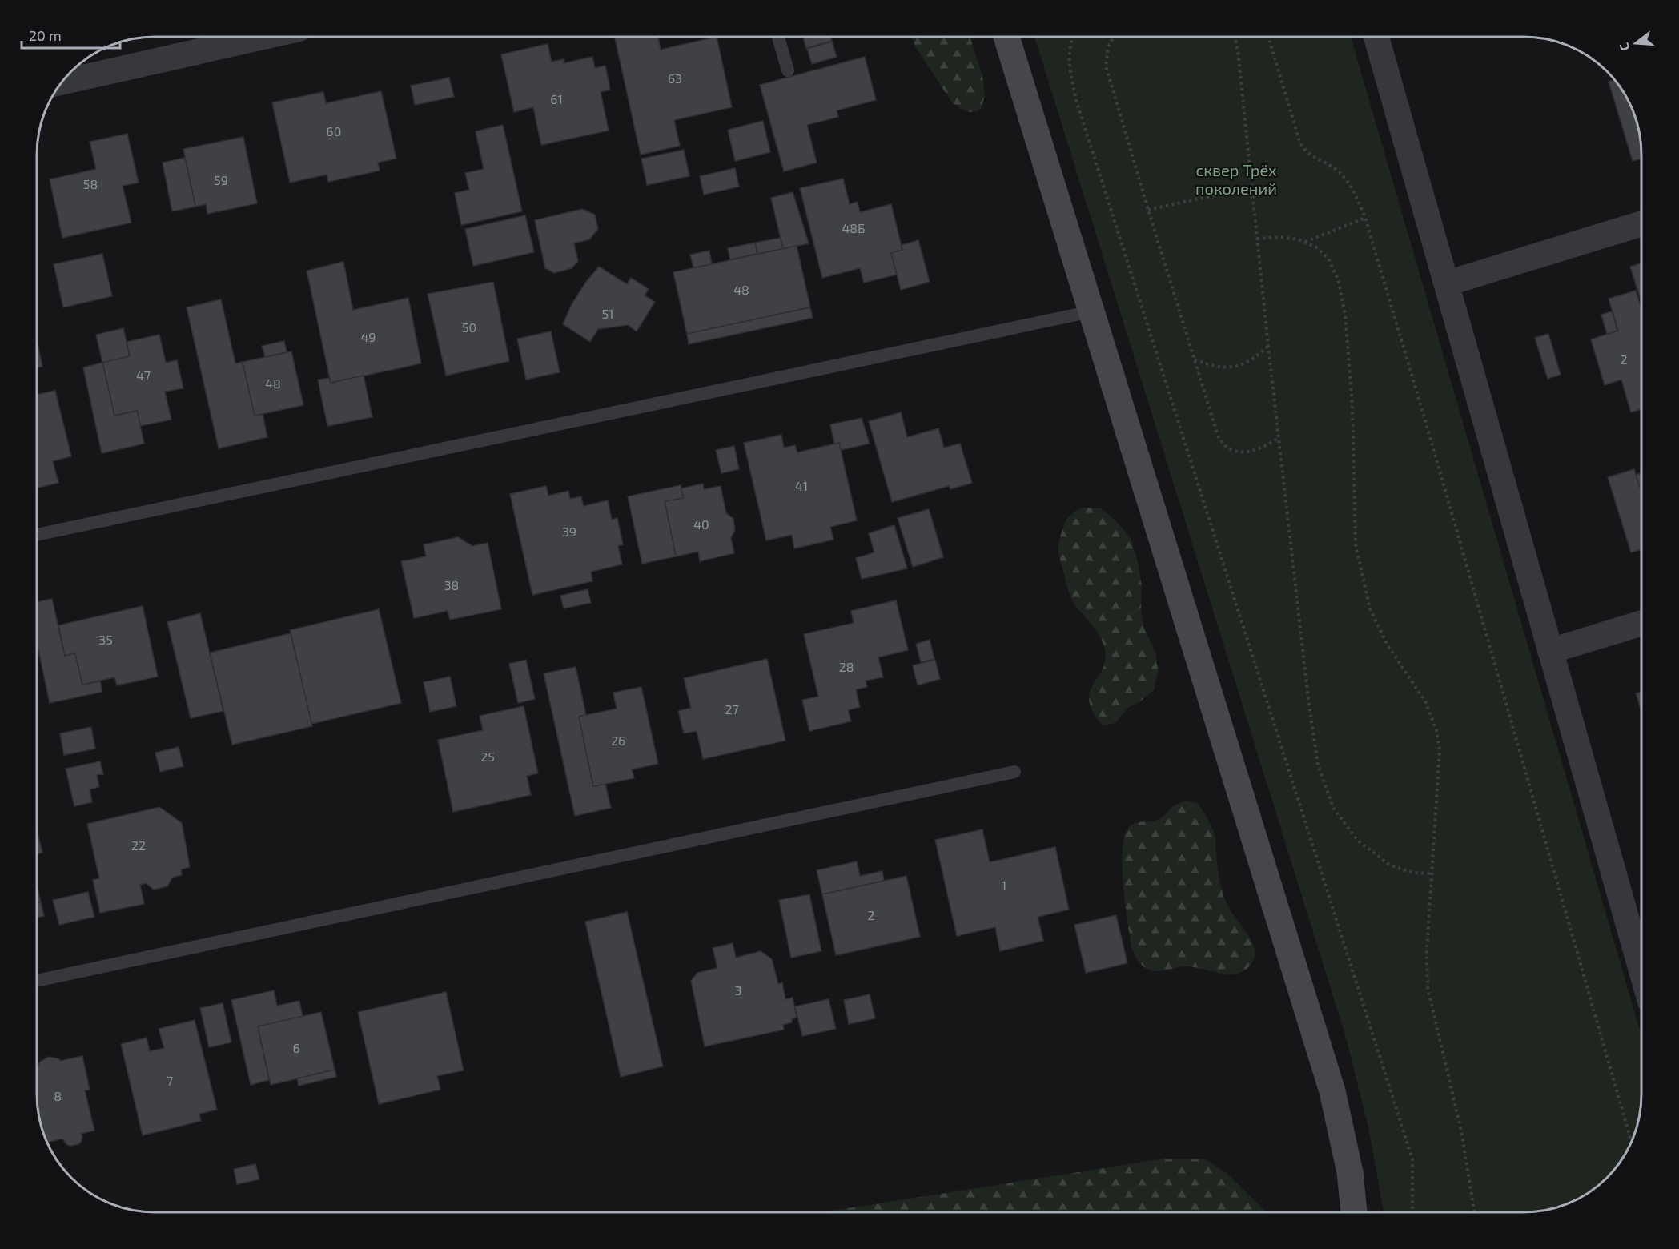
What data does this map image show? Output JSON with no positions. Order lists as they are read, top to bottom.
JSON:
{
  "parks": ["сквер Трёх поколений"],
  "house_numbers": [
    "63",
    "61",
    "60",
    "59",
    "58",
    "48Б",
    "48",
    "51",
    "50",
    "49",
    "2",
    "47",
    "48",
    "41",
    "40",
    "39",
    "38",
    "35",
    "28",
    "27",
    "26",
    "25",
    "22",
    "1",
    "2",
    "3",
    "6",
    "7",
    "8"
  ],
  "scale_bar": "20 m",
  "north": "left"
}
